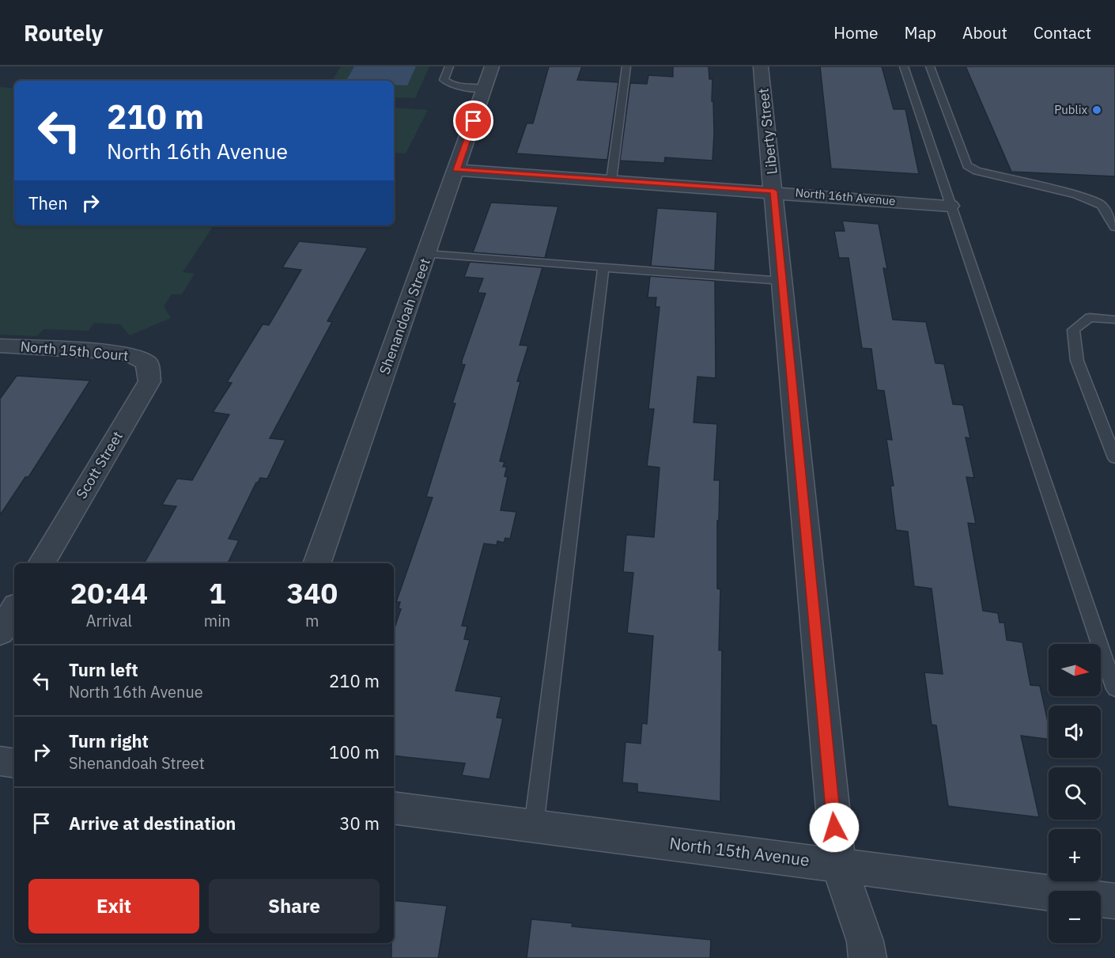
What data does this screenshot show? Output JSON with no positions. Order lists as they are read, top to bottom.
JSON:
{
  "streets": {
    "street": [
      "Liberty Street",
      "North 16th Avenue",
      "Shenandoah Street",
      "North 15th Court",
      "Scott Street",
      "North 15th Avenue"
    ]
  },
  "crossings": [
    ["Liberty Street", "North 16th Avenue"],
    ["Liberty Street", "North 15th Avenue"],
    ["North 16th Avenue", "Shenandoah Street"],
    ["North 15th Court", "Scott Street"]
  ],
  "places": ["Publix"],
  "north": "right",
  "page": {
    "header": "Routely",
    "nav": [
      "Home",
      "Map",
      "About",
      "Contact"
    ],
    "turn": ["210 m", "North 16th Avenue"],
    "then": "Then",
    "eta": [
      "20:44",
      "Arrival",
      "1",
      "min",
      "340",
      "m"
    ],
    "map_buttons": ["+", "−"],
    "list": [
      {
        "name": "Turn left",
        "note": "North 16th Avenue",
        "value": "210 m"
      },
      {
        "name": "Turn right",
        "note": "Shenandoah Street",
        "value": "100 m"
      },
      {
        "name": "Arrive at destination",
        "value": "30 m"
      }
    ],
    "buttons": ["Exit", "Share"]
  }
}
